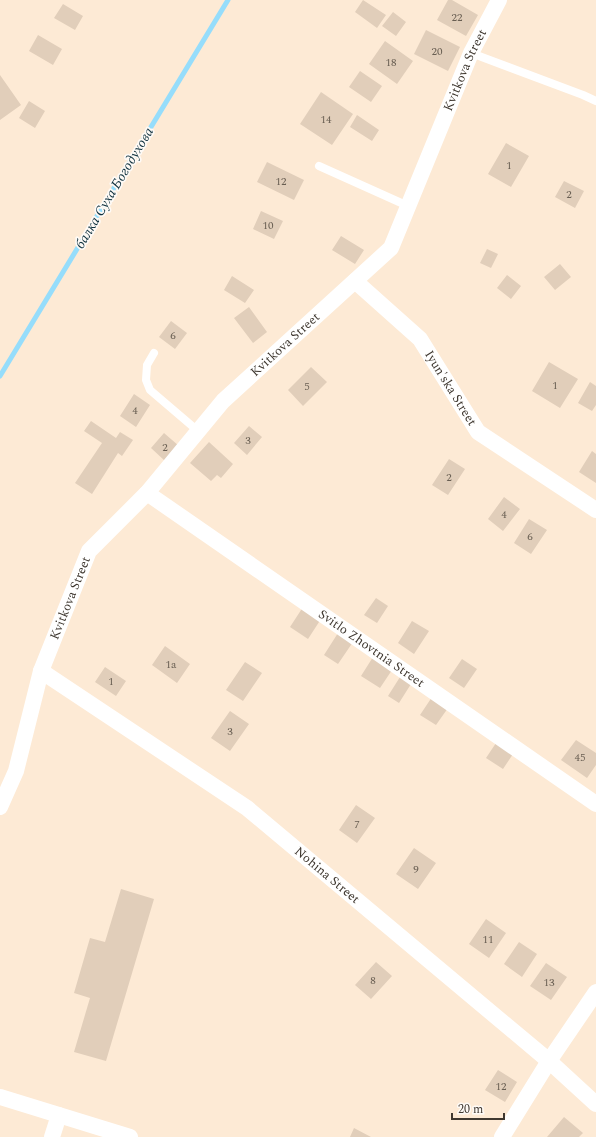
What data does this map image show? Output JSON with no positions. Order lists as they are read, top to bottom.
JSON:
{
  "streets": {
    "street": [
      "Kvitkova Street",
      "Iyun'ska Street",
      "Svitlo Zhovtnia Street",
      "Nohina Street"
    ]
  },
  "crossings": [
    ["Kvitkova Street", "Iyun'ska Street"],
    ["Kvitkova Street", "Svitlo Zhovtnia Street"],
    ["Kvitkova Street", "Nohina Street"]
  ],
  "water": ["балка Суха Богодухова"],
  "house_numbers": [
    "22",
    "20",
    "18",
    "14",
    "1",
    "12",
    "2",
    "10",
    "6",
    "1",
    "5",
    "4",
    "3",
    "2",
    "2",
    "4",
    "6",
    "1а",
    "1",
    "3",
    "45",
    "7",
    "9",
    "11",
    "8",
    "13",
    "12"
  ],
  "scale_bar": "20 m"
}
